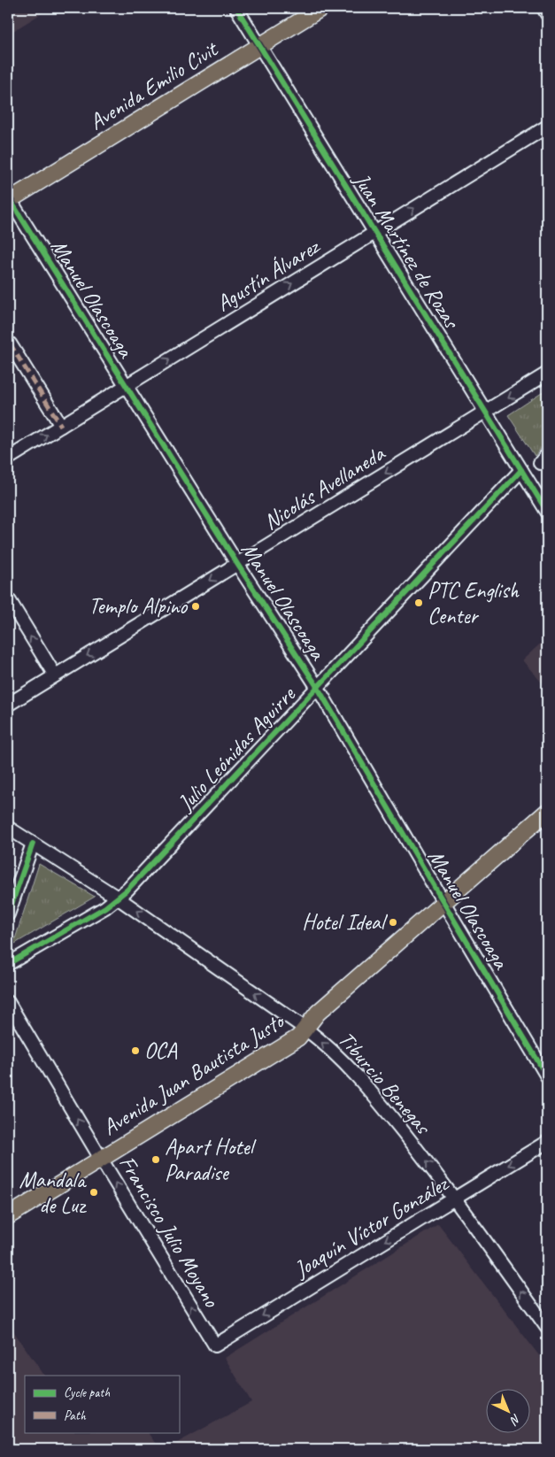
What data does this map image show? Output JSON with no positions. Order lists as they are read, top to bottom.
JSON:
{
  "streets": {
    "main road": ["Avenida Emilio Civit", "Avenida Juan Bautista Justo"],
    "street": [
      "Juan Martínez de Rozas",
      "Agustín Álvarez",
      "Manuel Olascoaga",
      "Nicolás Avellaneda",
      "Julio Leónidas Aguirre",
      "Tiburcio Benegas",
      "Joaquín Víctor González",
      "Francisco Julio Moyano"
    ]
  },
  "crossings": [
    ["Avenida Emilio Civit", "Juan Martínez de Rozas"],
    ["Avenida Emilio Civit", "Manuel Olascoaga"],
    ["Juan Martínez de Rozas", "Agustín Álvarez"],
    ["Juan Martínez de Rozas", "Nicolás Avellaneda"],
    ["Juan Martínez de Rozas", "Julio Leónidas Aguirre"],
    ["Agustín Álvarez", "Manuel Olascoaga"],
    ["Manuel Olascoaga", "Nicolás Avellaneda"],
    ["Manuel Olascoaga", "Julio Leónidas Aguirre"],
    ["Manuel Olascoaga", "Avenida Juan Bautista Justo"],
    ["Julio Leónidas Aguirre", "Tiburcio Benegas"],
    ["Avenida Juan Bautista Justo", "Tiburcio Benegas"],
    ["Avenida Juan Bautista Justo", "Francisco Julio Moyano"],
    ["Tiburcio Benegas", "Joaquín Víctor González"],
    ["Joaquín Víctor González", "Francisco Julio Moyano"]
  ],
  "one_way": [
    "Agustín Álvarez",
    "Nicolás Avellaneda",
    "Tiburcio Benegas",
    "Joaquín Víctor González",
    "Francisco Julio Moyano"
  ],
  "places": [
    "PTC English Center",
    "Templo Alpino",
    "Hotel Ideal",
    "OCA",
    "Apart Hotel Paradise",
    "Mandala de Luz"
  ],
  "legend": ["Cycle path", "Path"],
  "north": "bottom right"
}
